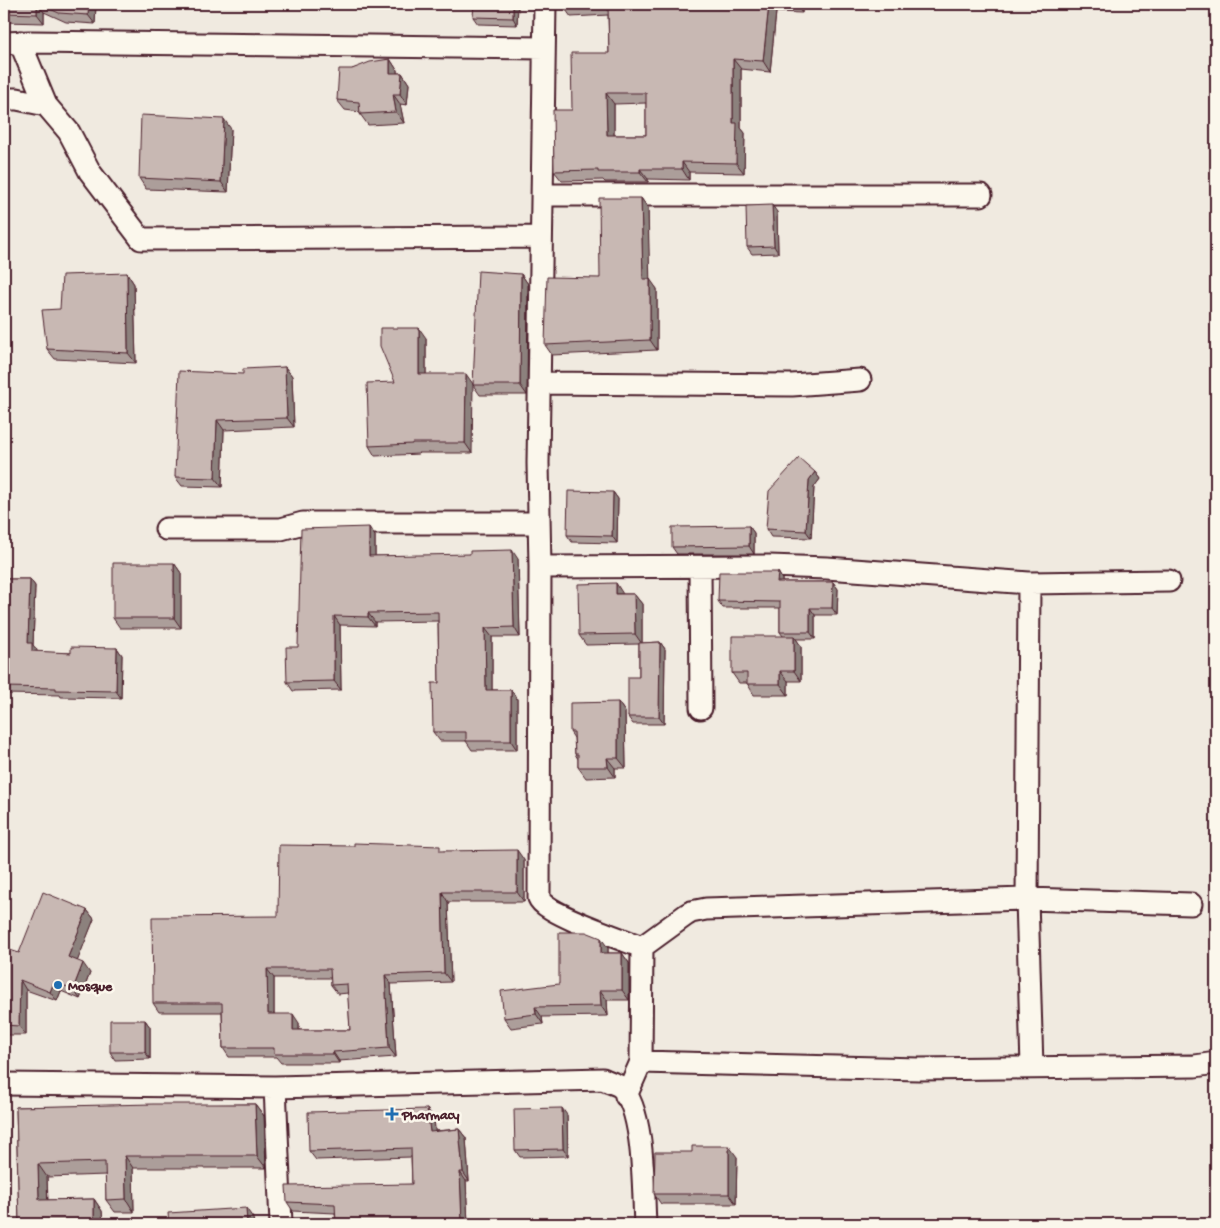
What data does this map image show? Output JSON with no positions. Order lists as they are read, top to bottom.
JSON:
{
  "places": {
    "other": ["Mosque"],
    "health": ["Pharmacy"]
  }
}
